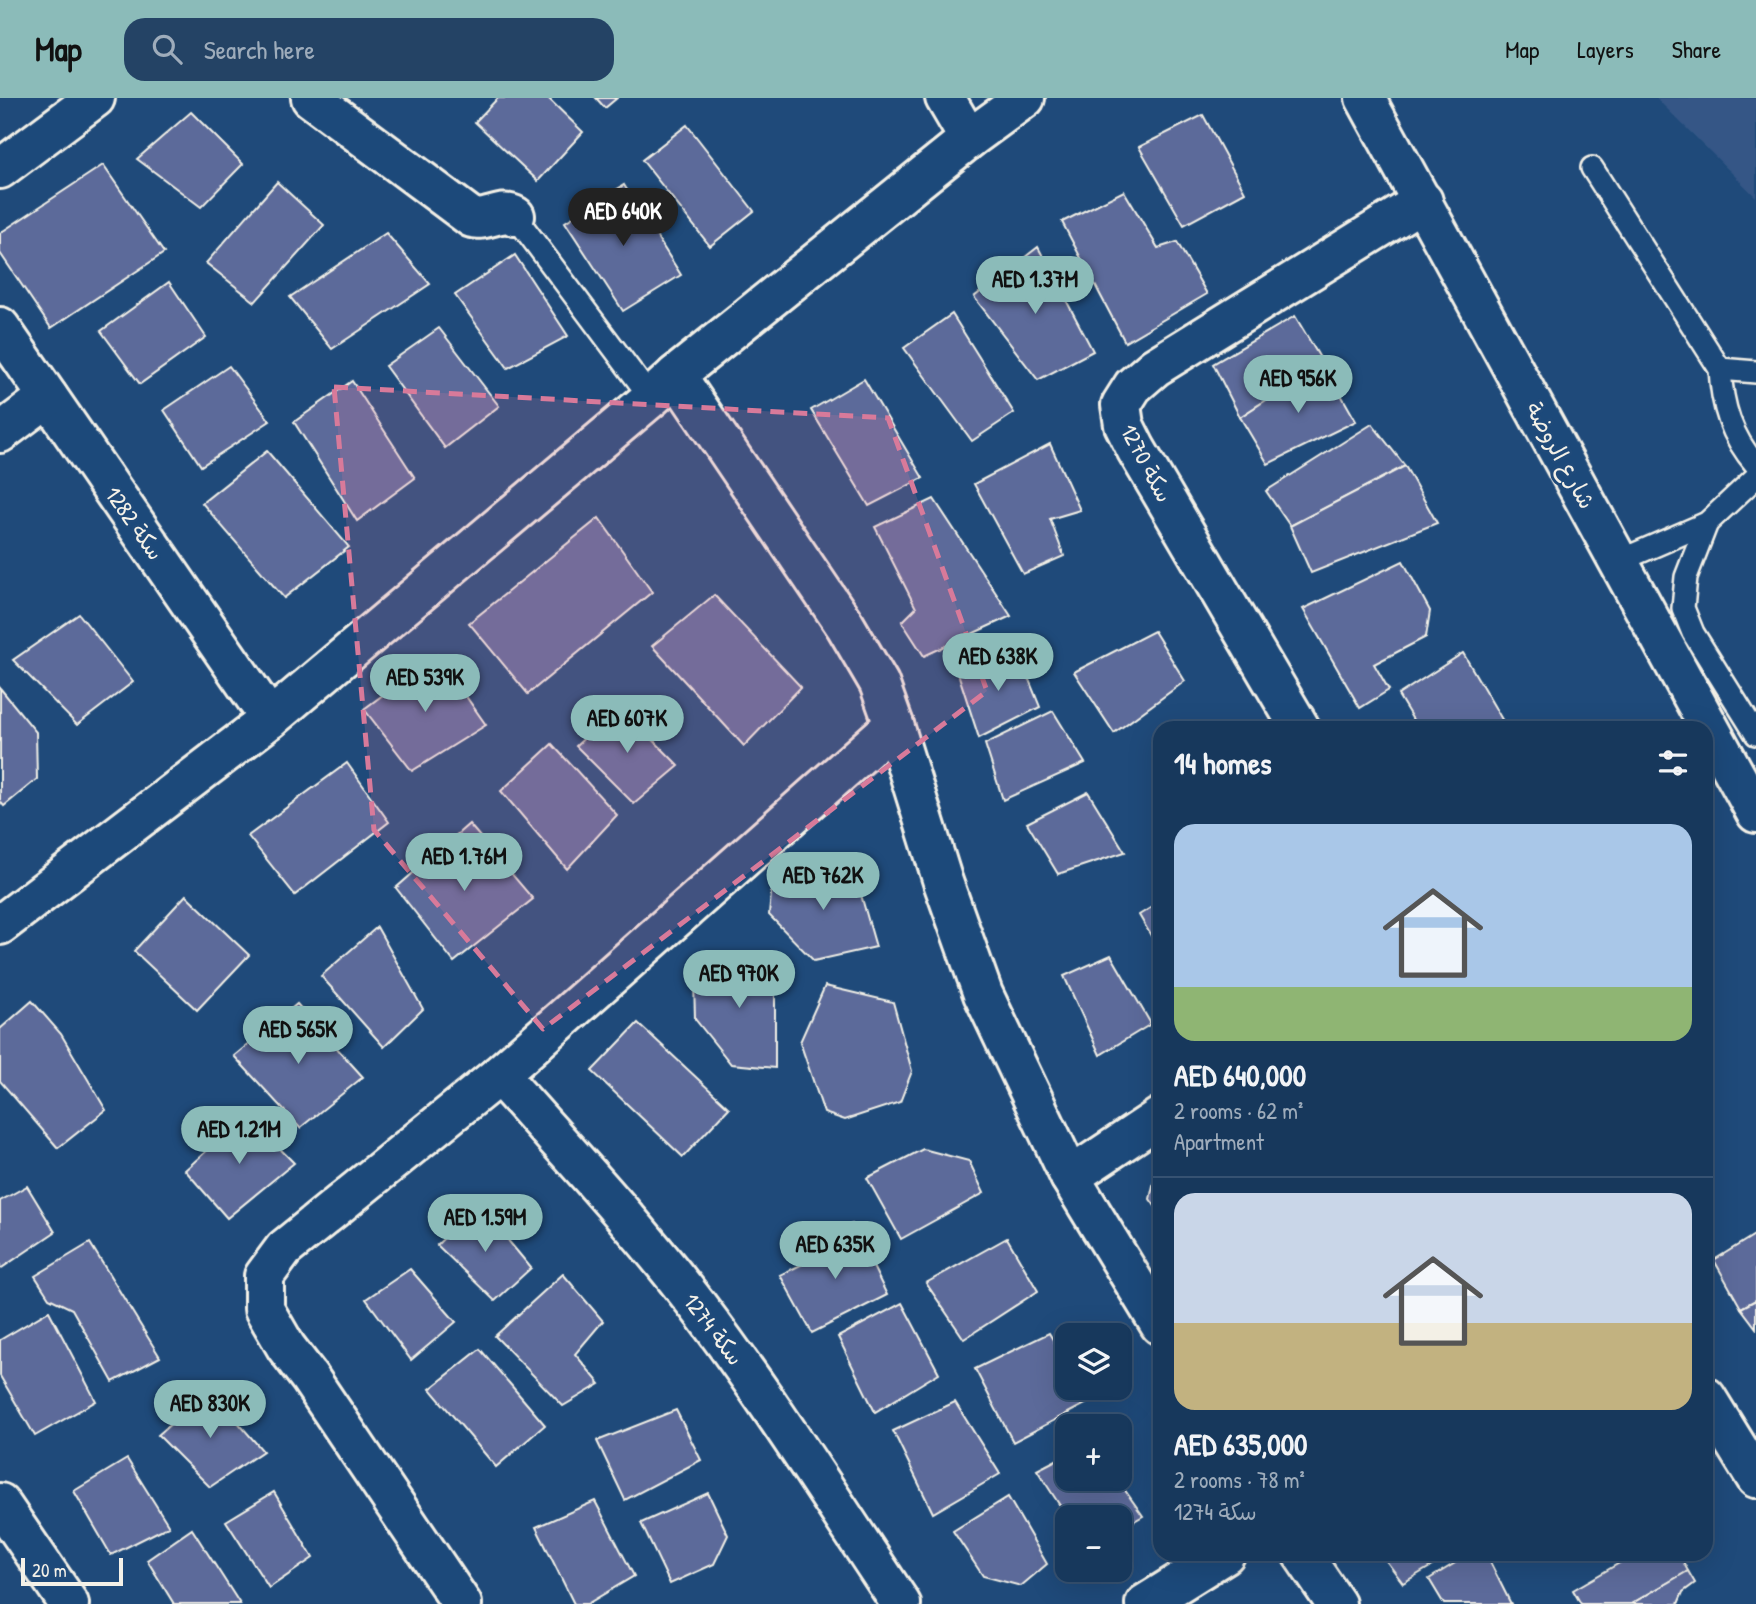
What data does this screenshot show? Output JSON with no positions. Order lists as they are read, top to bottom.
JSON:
{
  "streets": {
    "street": [
      "شارع الروضة",
      "سكة 1270",
      "سكة 1282",
      "سكة 1274"
    ]
  },
  "crossings": [
    ["شارع الروضة", "سكة 1270"]
  ],
  "scale_bar": "20 m",
  "page": {
    "header": "Map",
    "search": "Search here",
    "nav": ["Map", "Layers", "Share"],
    "price": [
      "AED 640K",
      "AED 1.37M",
      "AED 956K",
      "AED 638K",
      "AED 539K",
      "AED 607K",
      "AED 1.76M",
      "AED 762K",
      "AED 970K",
      "AED 565K",
      "AED 1.21M",
      "AED 1.59M",
      "AED 635K",
      "AED 830K"
    ],
    "heading": "14 homes",
    "list": [
      {
        "name": "AED 640,000",
        "note": "2 rooms · 62 m² · Apartment"
      },
      {
        "name": "AED 635,000",
        "note": "2 rooms · 78 m² · سكة 1274"
      }
    ],
    "map_buttons": ["+", "−"],
    "scale": "20 m"
  }
}
